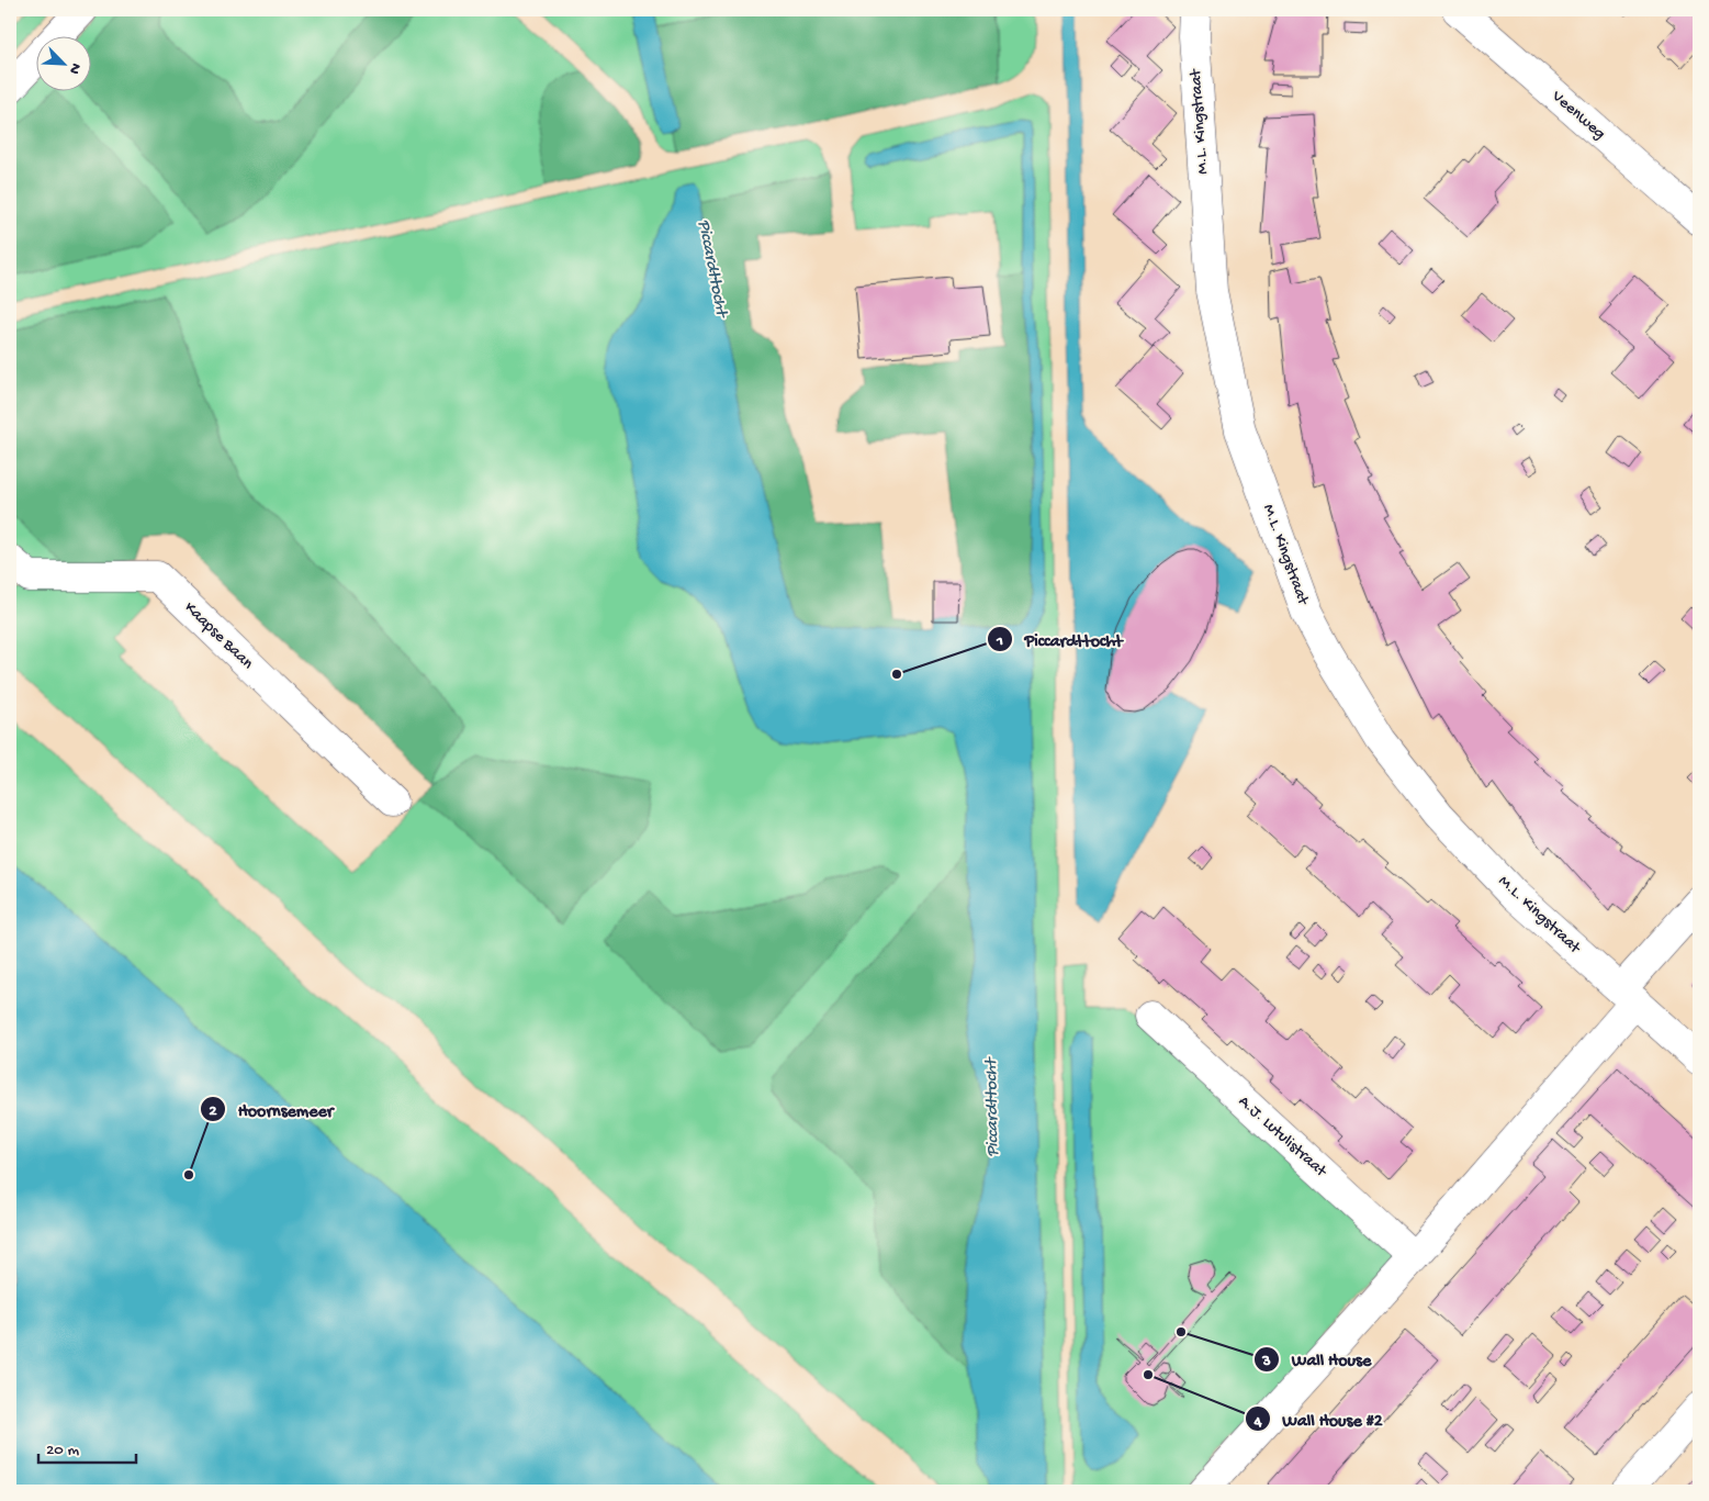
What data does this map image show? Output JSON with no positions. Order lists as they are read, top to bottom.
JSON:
{
  "streets": {
    "street": [
      "Veenweg",
      "M.L. Kingstraat",
      "Kaapse Baan",
      "A.J. Lutulistraat"
    ]
  },
  "water": ["Piccardttocht"],
  "places": [
    "Piccardttocht",
    "Hoornsemeer",
    "Wall House",
    "Wall House #2"
  ],
  "scale_bar": "20 m",
  "north": "bottom right"
}
